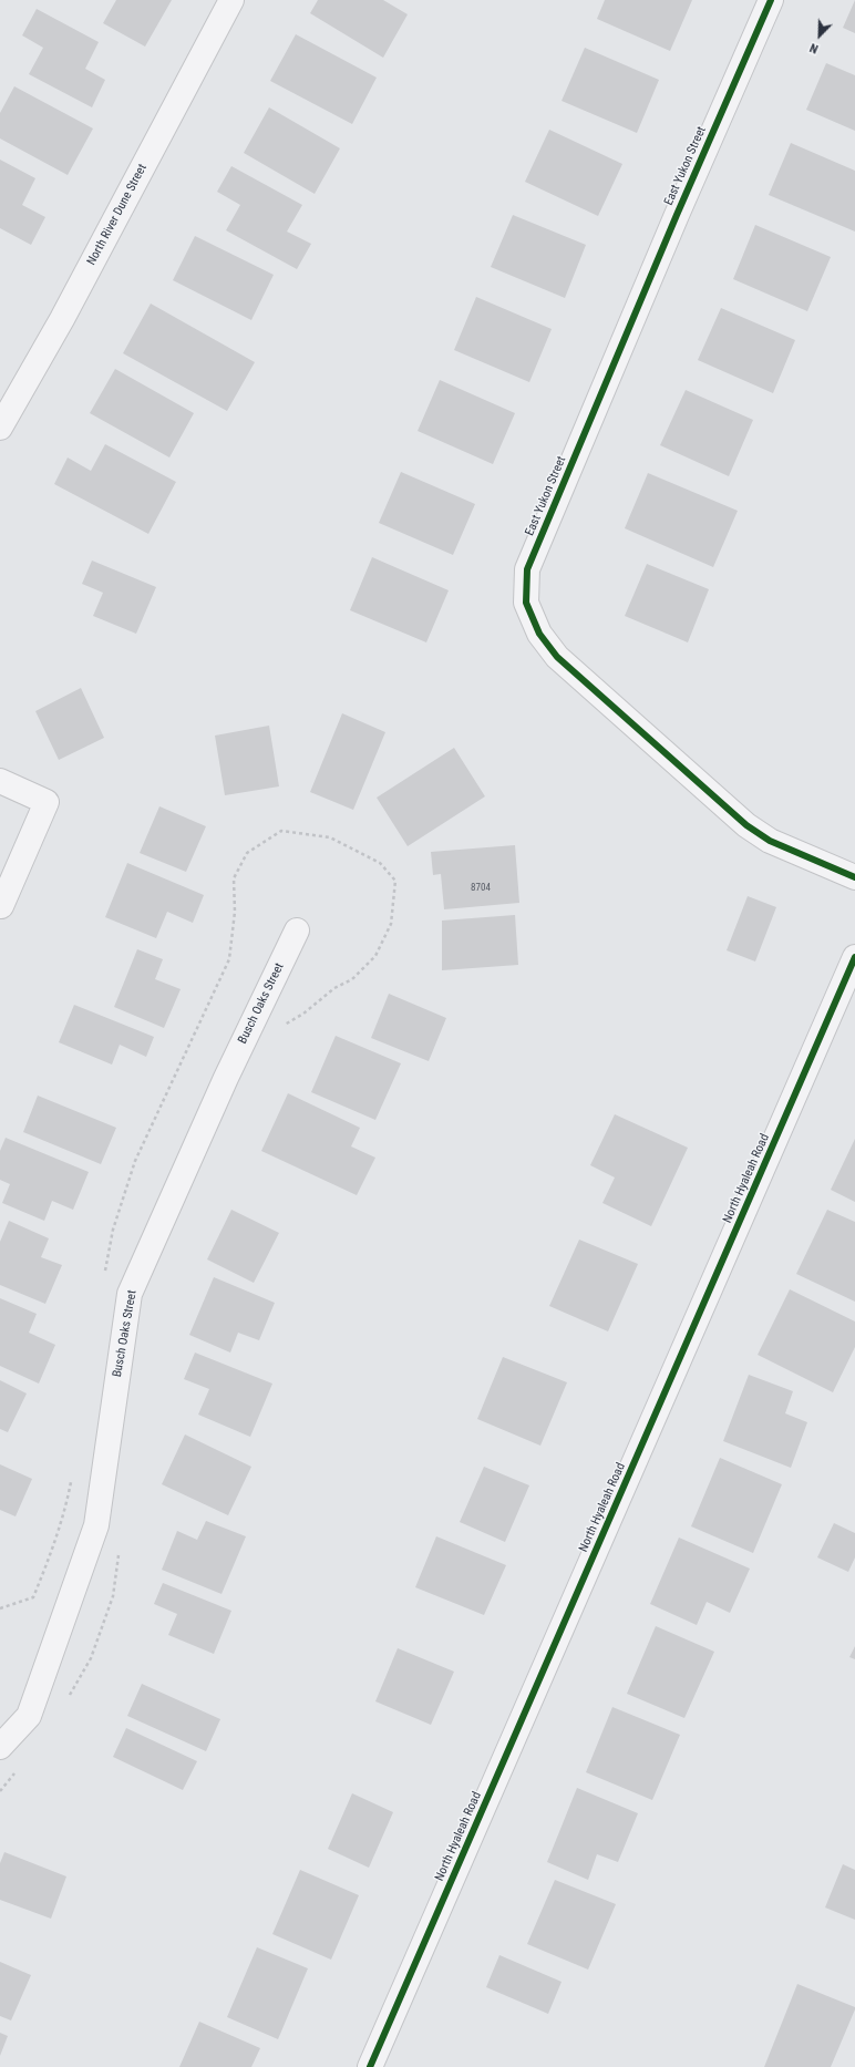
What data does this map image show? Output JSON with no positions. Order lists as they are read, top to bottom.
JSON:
{
  "streets": {
    "street": [
      "East Yukon Street",
      "North River Dune Street",
      "Busch Oaks Street",
      "North Hyaleah Road"
    ]
  },
  "house_numbers": ["8704"],
  "north": "bottom left"
}
